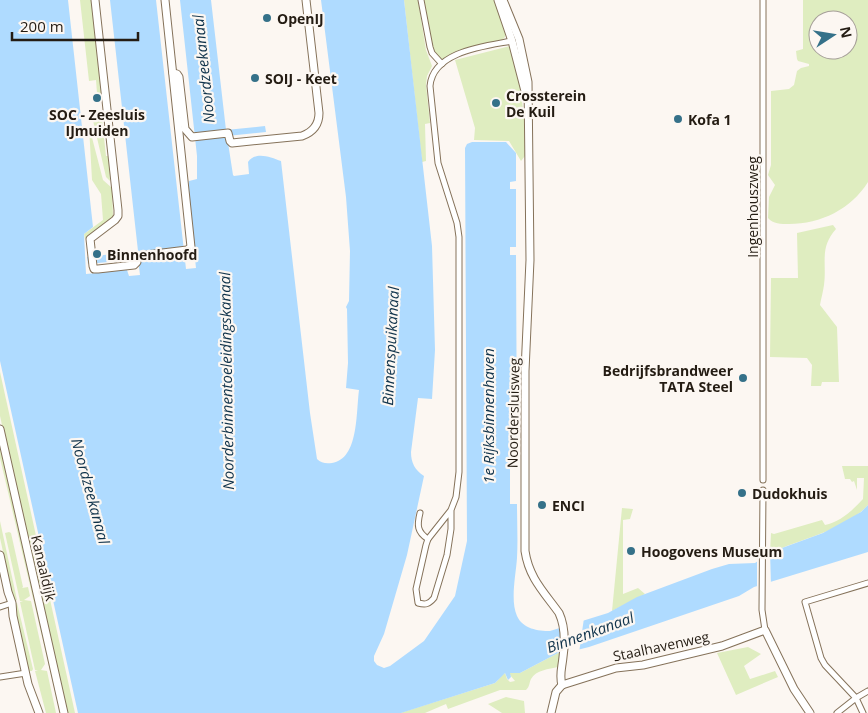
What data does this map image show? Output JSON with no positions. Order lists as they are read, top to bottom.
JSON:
{
  "streets": {
    "street": [
      "Ingenhouszweg",
      "Noordersluisweg",
      "Kanaaldijk",
      "Staalhavenweg"
    ]
  },
  "crossings": [
    ["Noordersluisweg", "Staalhavenweg"]
  ],
  "water": [
    "Noordzeekanaal",
    "Binnenspuikanaal",
    "Noorderbinnentoeleidingskanaal",
    "1e Rijksbinnenhaven",
    "Binnenkanaal"
  ],
  "places": [
    "OpenIJ",
    "SOIJ - Keet",
    "SOC - Zeesluis IJmuiden",
    "Crossterein De Kuil",
    "Kofa 1",
    "Binnenhoofd",
    "Bedrijfsbrandweer TATA Steel",
    "Dudokhuis",
    "ENCI",
    "Hoogovens Museum"
  ],
  "scale_bar": "200 m",
  "north": "right"
}
